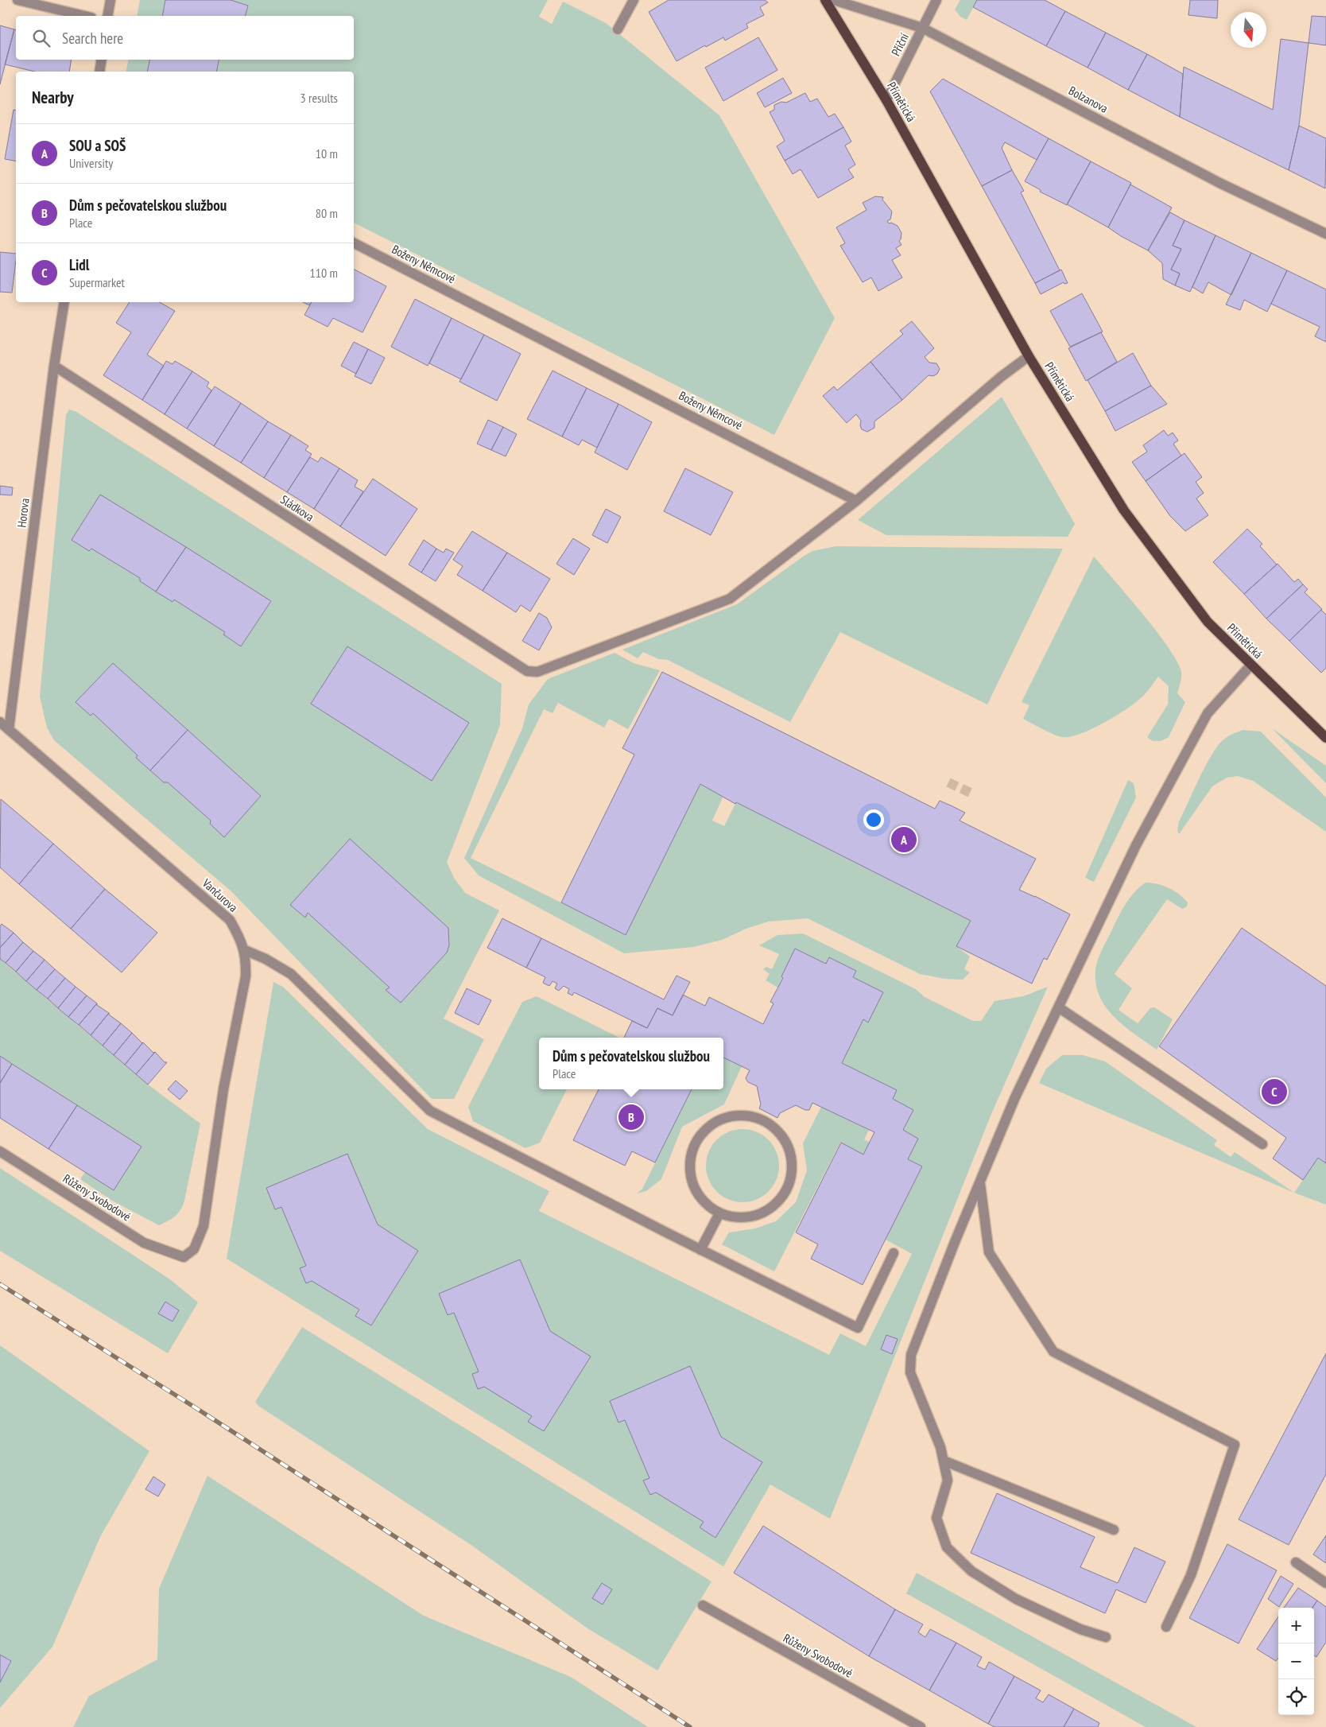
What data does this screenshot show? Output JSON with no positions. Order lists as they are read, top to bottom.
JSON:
{
  "streets": {
    "main road": ["Přímětická"],
    "street": [
      "Příční",
      "Bolzanova",
      "Boženy Němcové",
      "Sládkova",
      "Horova",
      "Vančurova",
      "Růženy Svobodové"
    ]
  },
  "crossings": [
    ["Příční", "Bolzanova"],
    ["Příční", "Přímětická"],
    ["Boženy Němcové", "Sládkova"],
    ["Sládkova", "Horova"],
    ["Horova", "Vančurova"],
    ["Vančurova", "Růženy Svobodové"]
  ],
  "north": "bottom",
  "page": {
    "search": "Search here",
    "heading": ["Nearby", "3 results"],
    "list": [
      {
        "mark": "A",
        "name": "SOU a SOŠ",
        "note": "University",
        "value": "10 m"
      },
      {
        "mark": "B",
        "name": "Dům s pečovatelskou službou",
        "note": "Place",
        "value": "80 m"
      },
      {
        "mark": "C",
        "name": "Lidl",
        "note": "Supermarket",
        "value": "110 m"
      }
    ],
    "pins": ["A", "C", "B"],
    "popup": ["Dům s pečovatelskou službou", "Place"],
    "map_buttons": ["+", "−"]
  }
}
